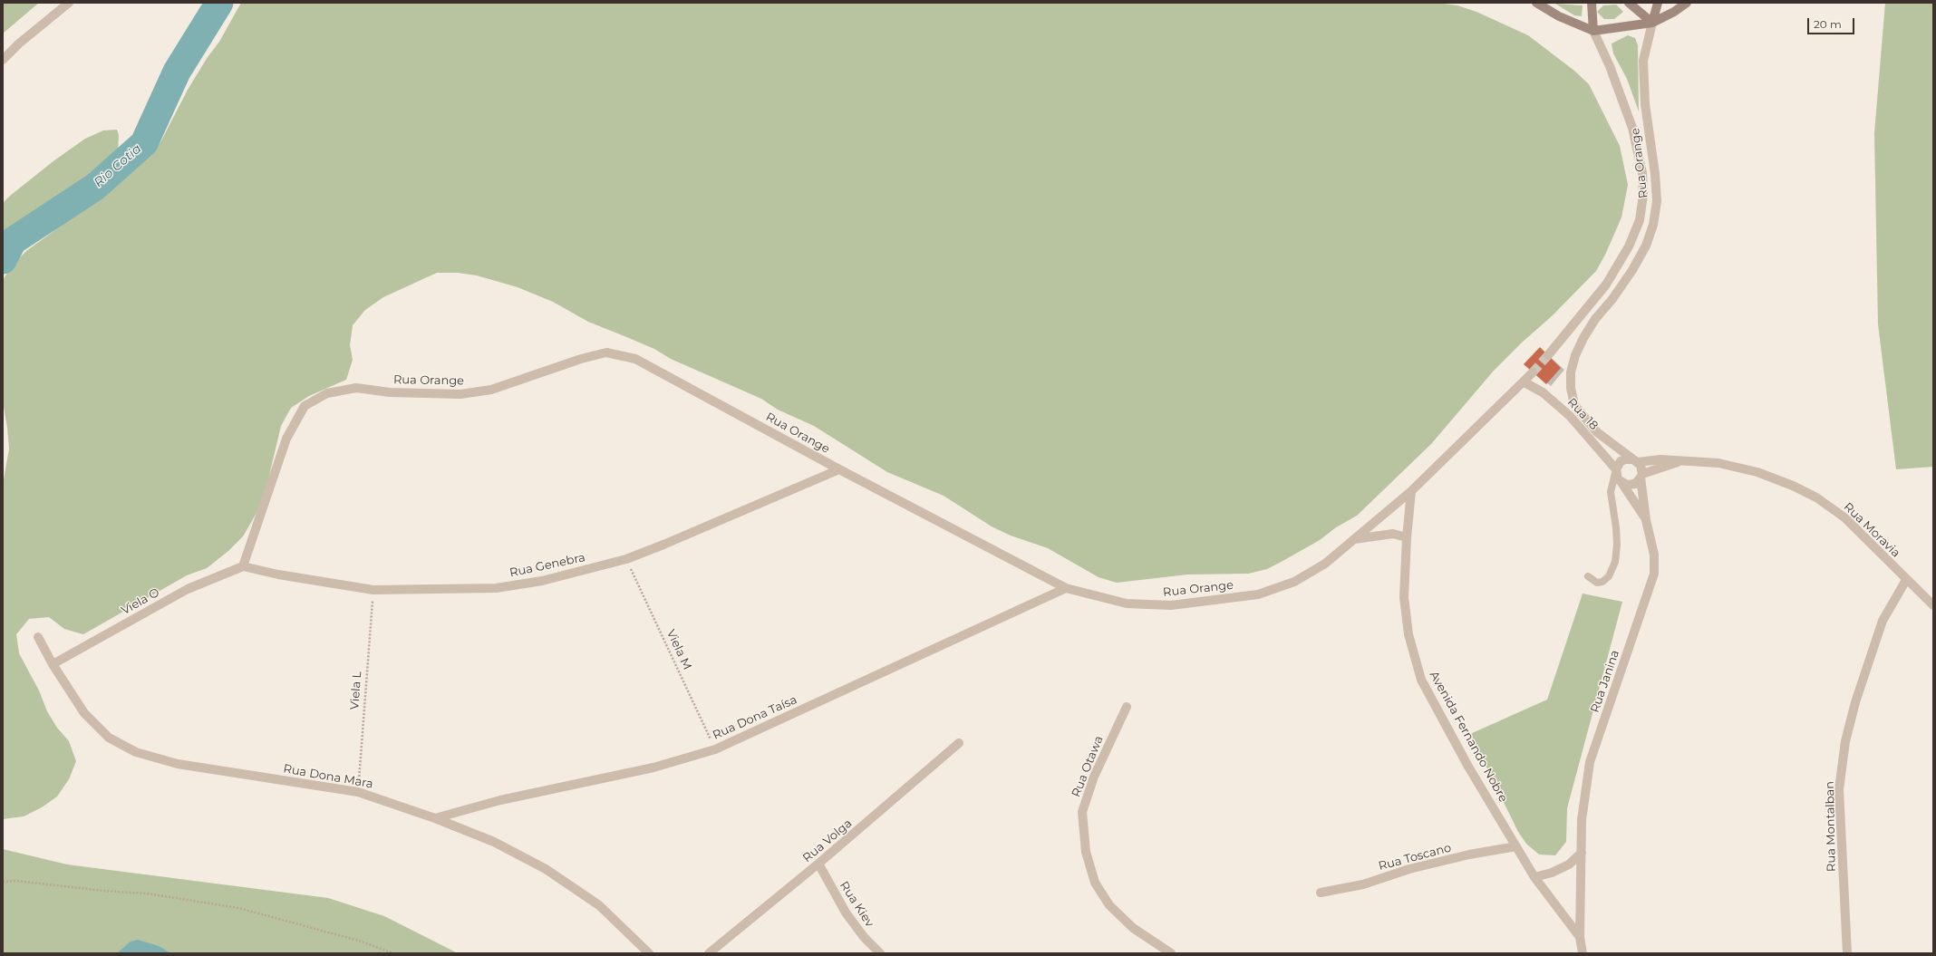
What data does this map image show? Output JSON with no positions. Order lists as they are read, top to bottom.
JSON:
{
  "streets": {
    "street": [
      "Rua Orange",
      "Rua 18",
      "Rua Moravia",
      "Rua Genebra",
      "Viela O",
      "Rua Janina",
      "Rua Dona Taísa",
      "Avenida Fernando Nobre",
      "Rua Otawa",
      "Rua Dona Mara",
      "Rua Montalban",
      "Rua Volga",
      "Rua Toscano",
      "Rua Kiev"
    ],
    "path": ["Viela M", "Viela L"]
  },
  "crossings": [
    ["Rua Orange", "Rua 18"],
    ["Rua Orange", "Rua Genebra"],
    ["Rua Orange", "Viela O"],
    ["Rua Orange", "Rua Dona Taísa"],
    ["Rua Orange", "Avenida Fernando Nobre"],
    ["Rua 18", "Rua Moravia"],
    ["Rua 18", "Rua Janina"],
    ["Rua Moravia", "Rua Janina"],
    ["Rua Moravia", "Rua Montalban"],
    ["Rua Genebra", "Viela O"],
    ["Rua Genebra", "Viela M"],
    ["Rua Genebra", "Viela L"],
    ["Viela O", "Rua Dona Mara"],
    ["Viela M", "Rua Dona Taísa"],
    ["Rua Janina", "Avenida Fernando Nobre"],
    ["Viela L", "Rua Dona Mara"],
    ["Rua Dona Taísa", "Rua Dona Mara"],
    ["Avenida Fernando Nobre", "Rua Toscano"],
    ["Rua Volga", "Rua Kiev"]
  ],
  "water": ["Rio Cotia"],
  "scale_bar": "20 m"
}
